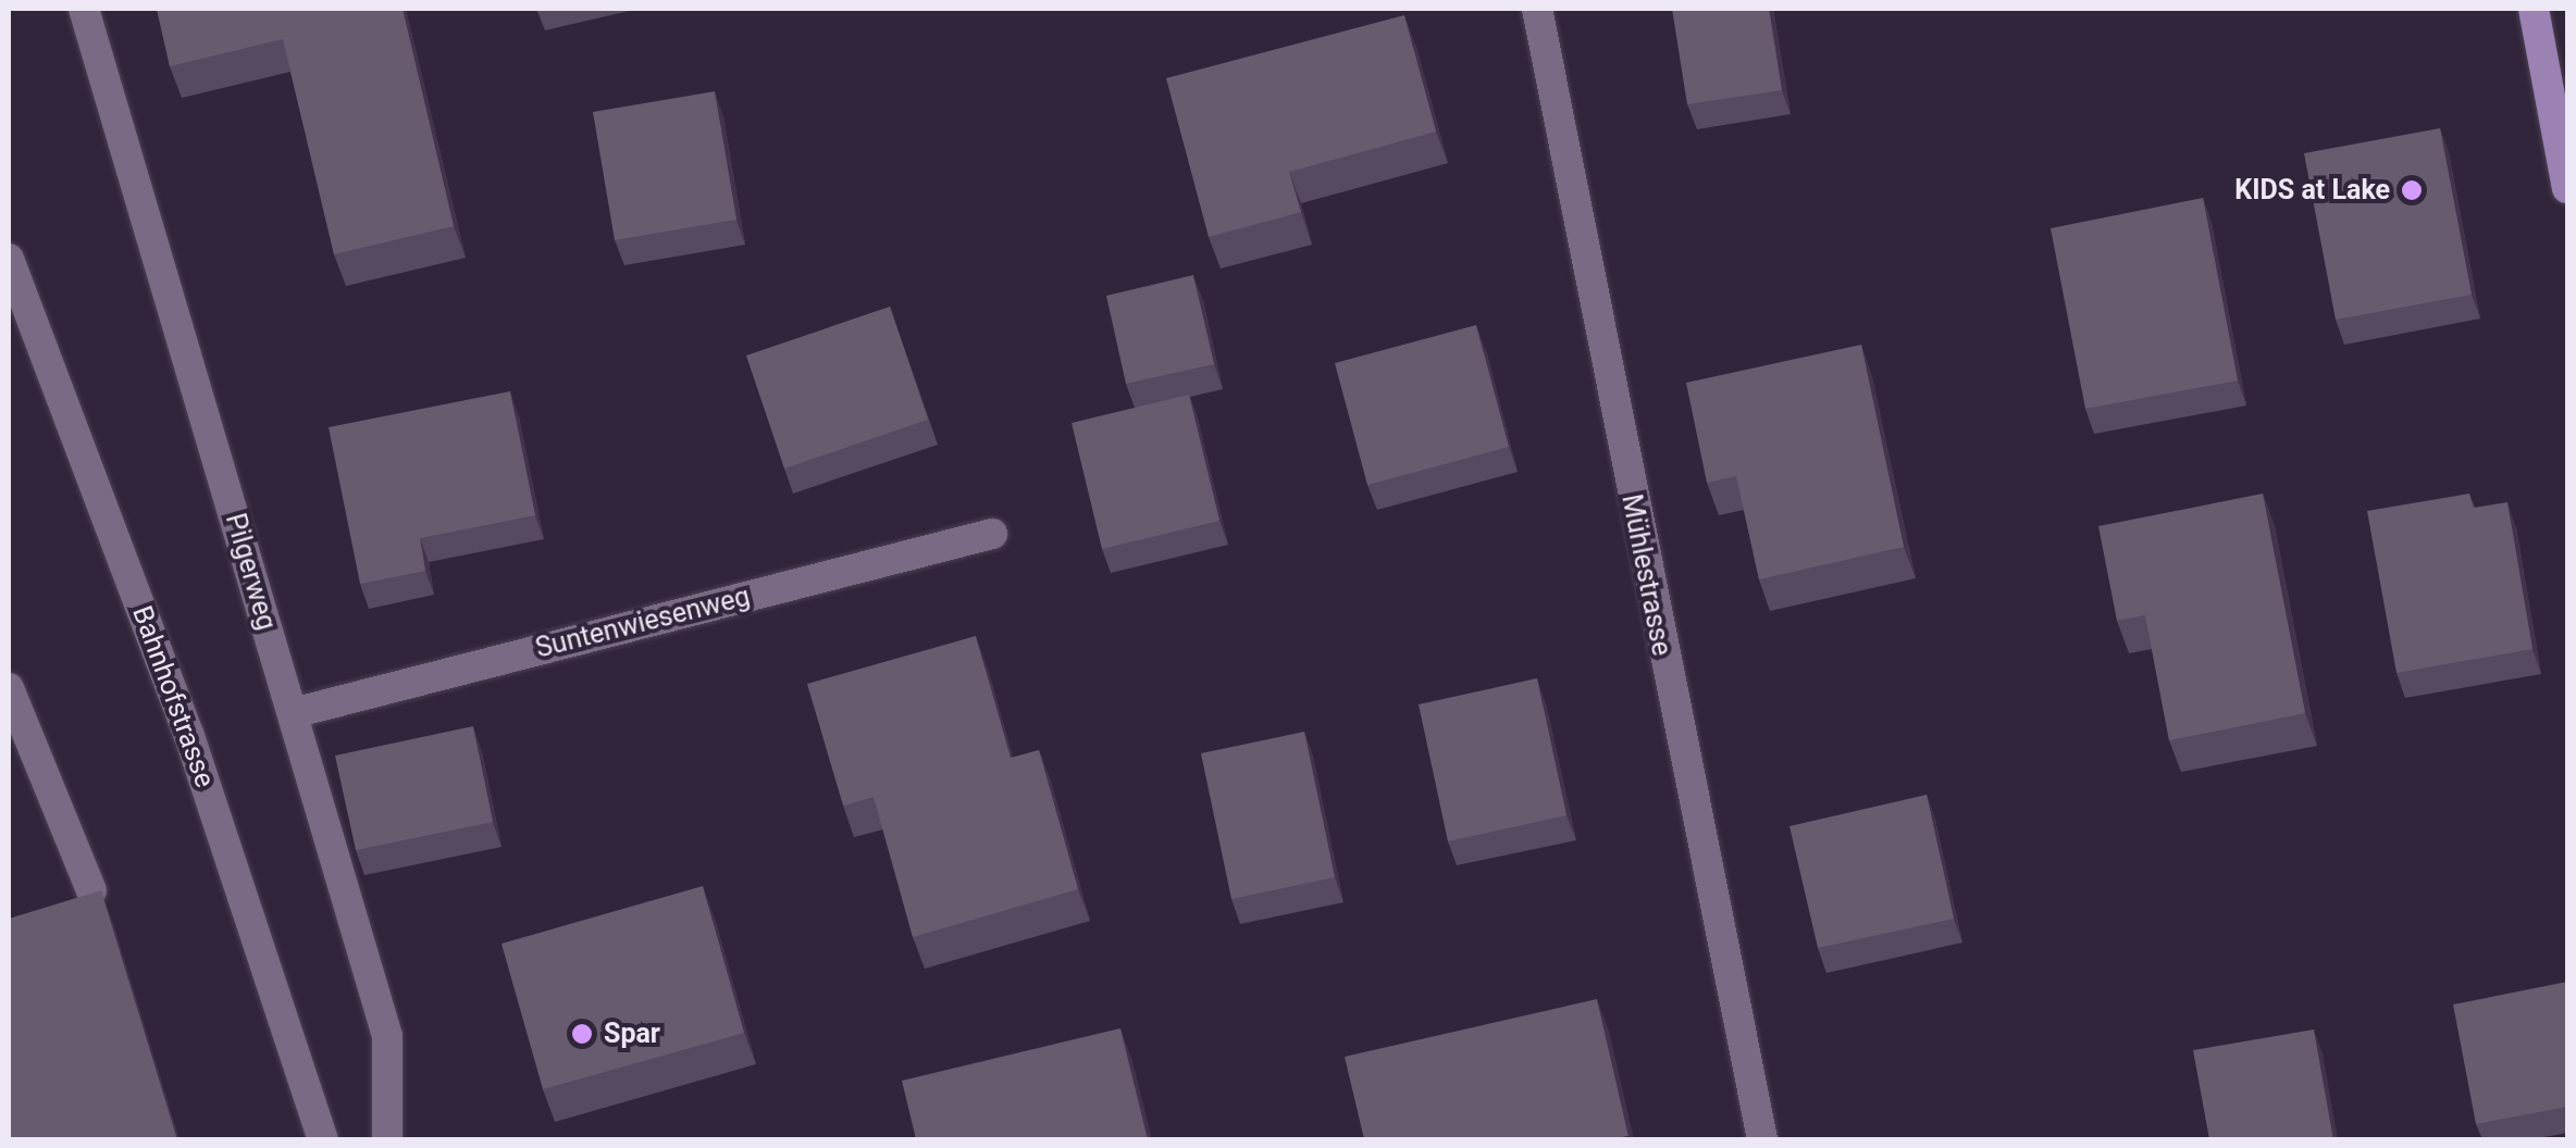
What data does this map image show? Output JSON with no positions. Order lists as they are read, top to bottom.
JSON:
{
  "streets": {
    "street": [
      "Pilgerweg",
      "Mühlestrasse",
      "Suntenwiesenweg",
      "Bahnhofstrasse"
    ]
  },
  "crossings": [
    ["Pilgerweg", "Suntenwiesenweg"]
  ],
  "places": ["KIDS at Lake", "Spar"]
}
